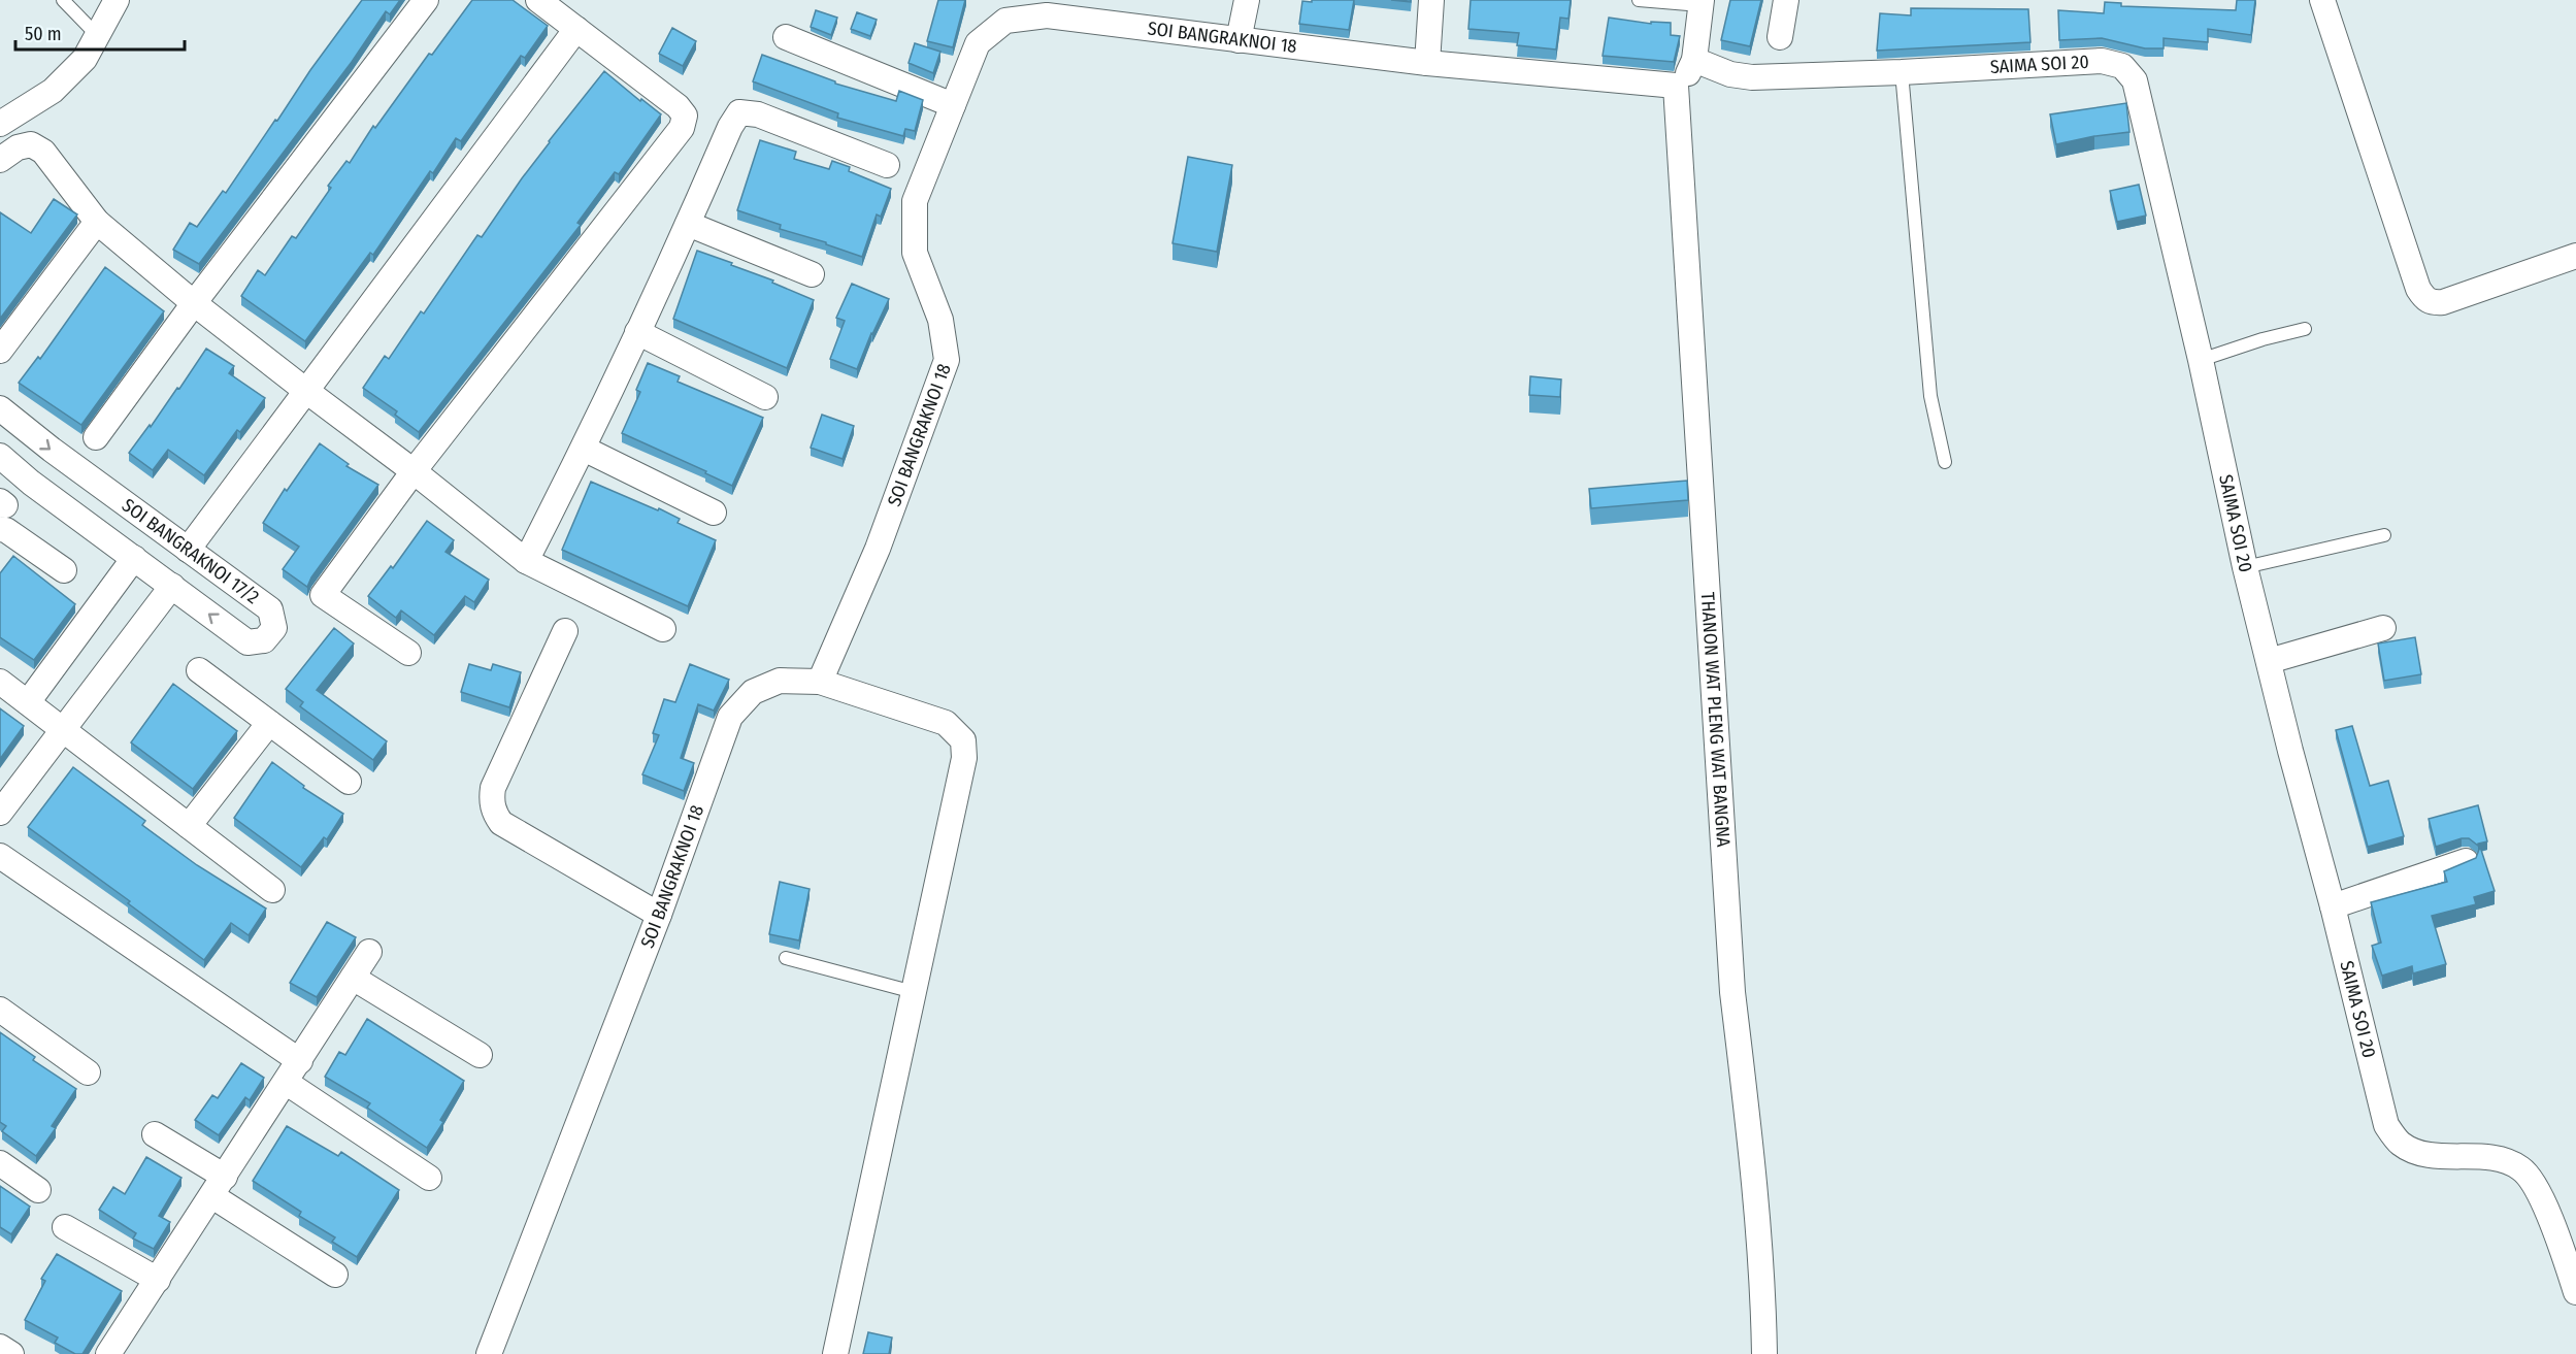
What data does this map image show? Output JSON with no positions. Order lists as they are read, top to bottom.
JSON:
{
  "streets": {
    "street": [
      "SOI BANGRAKNOI 18",
      "SAIMA SOI 20",
      "SOI BANGRAKNOI 17/2",
      "THANON WAT PLENG WAT BANGNA"
    ]
  },
  "crossings": [
    ["SOI BANGRAKNOI 18", "THANON WAT PLENG WAT BANGNA"]
  ],
  "scale_bar": "50 m"
}
